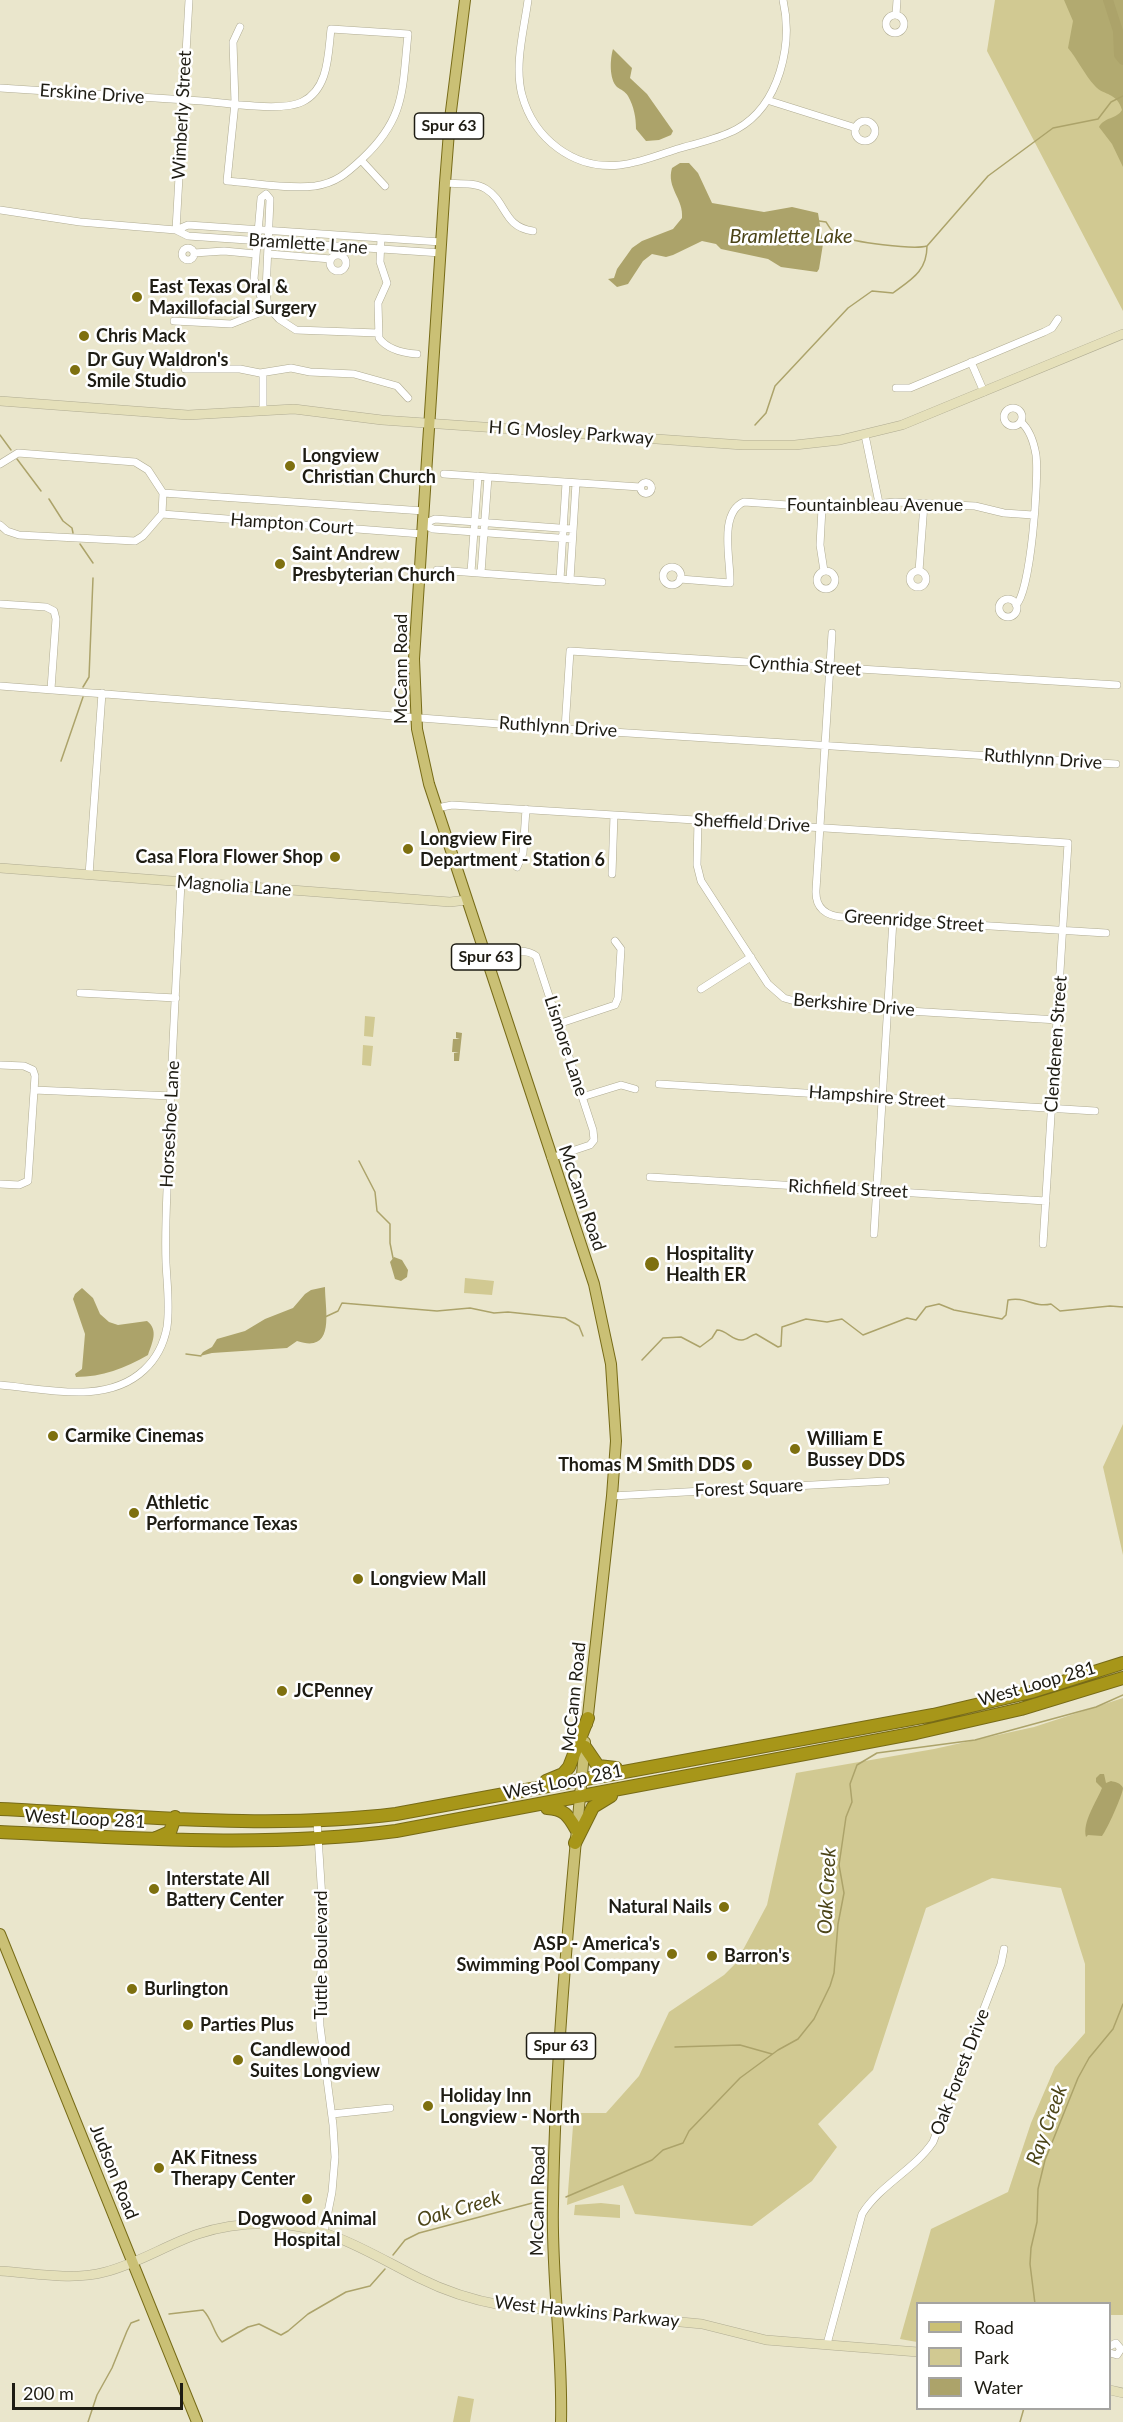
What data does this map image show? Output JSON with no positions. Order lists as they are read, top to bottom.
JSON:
{
  "streets": {
    "highway": ["West Loop 281"],
    "main road": [
      "Spur 63",
      "H G Mosley Parkway",
      "McCann Road",
      "Magnolia Lane",
      "Judson Road",
      "West Hawkins Parkway"
    ],
    "street": [
      "Erskine Drive",
      "Wimberly Street",
      "Bramlette Lane",
      "Fountainbleau Avenue",
      "Hampton Court",
      "Cynthia Street",
      "Ruthlynn Drive",
      "Sheffield Drive",
      "Greenridge Street",
      "Berkshire Drive",
      "Clendenen Street",
      "Lismore Lane",
      "Hampshire Street",
      "Horseshoe Lane",
      "Richfield Street",
      "Forest Square",
      "Tuttle Boulevard",
      "Oak Forest Drive"
    ]
  },
  "crossings": [
    ["Erskine Drive", "Wimberly Street"],
    ["Wimberly Street", "Bramlette Lane"],
    ["Bramlette Lane", "McCann Road"],
    ["H G Mosley Parkway", "McCann Road"],
    ["Hampton Court", "McCann Road"],
    ["Cynthia Street", "Ruthlynn Drive"],
    ["Cynthia Street", "Greenridge Street"],
    ["McCann Road", "Ruthlynn Drive"],
    ["McCann Road", "Sheffield Drive"],
    ["McCann Road", "Magnolia Lane"],
    ["McCann Road", "Lismore Lane"],
    ["McCann Road", "Forest Square"],
    ["McCann Road", "West Loop 281"],
    ["McCann Road", "West Hawkins Parkway"],
    ["Ruthlynn Drive", "Greenridge Street"],
    ["Sheffield Drive", "Greenridge Street"],
    ["Sheffield Drive", "Berkshire Drive"],
    ["Sheffield Drive", "Clendenen Street"],
    ["Magnolia Lane", "Horseshoe Lane"],
    ["Greenridge Street", "Clendenen Street"],
    ["Berkshire Drive", "Clendenen Street"],
    ["Clendenen Street", "Hampshire Street"],
    ["Clendenen Street", "Richfield Street"],
    ["West Loop 281", "Tuttle Boulevard"],
    ["Tuttle Boulevard", "West Hawkins Parkway"],
    ["Oak Forest Drive", "West Hawkins Parkway"],
    ["Judson Road", "West Hawkins Parkway"]
  ],
  "water": ["Bramlette Lake", "Oak Creek", "Ray Creek"],
  "places": [
    "East Texas Oral & Maxillofacial Surgery",
    "Chris Mack",
    "Dr Guy Waldron's Smile Studio",
    "Longview Christian Church",
    "Saint Andrew Presbyterian Church",
    "Longview Fire Department - Station 6",
    "Casa Flora Flower Shop",
    "Hospitality Health ER",
    "Carmike Cinemas",
    "William E Bussey DDS",
    "Thomas M Smith DDS",
    "Athletic Performance Texas",
    "Longview Mall",
    "JCPenney",
    "Interstate All Battery Center",
    "Natural Nails",
    "ASP - America's Swimming Pool Company",
    "Barron's",
    "Burlington",
    "Parties Plus",
    "Candlewood Suites Longview",
    "Holiday Inn Longview - North",
    "AK Fitness Therapy Center",
    "Dogwood Animal Hospital"
  ],
  "legend": ["Road", "Park", "Water"],
  "scale_bar": "200 m"
}
